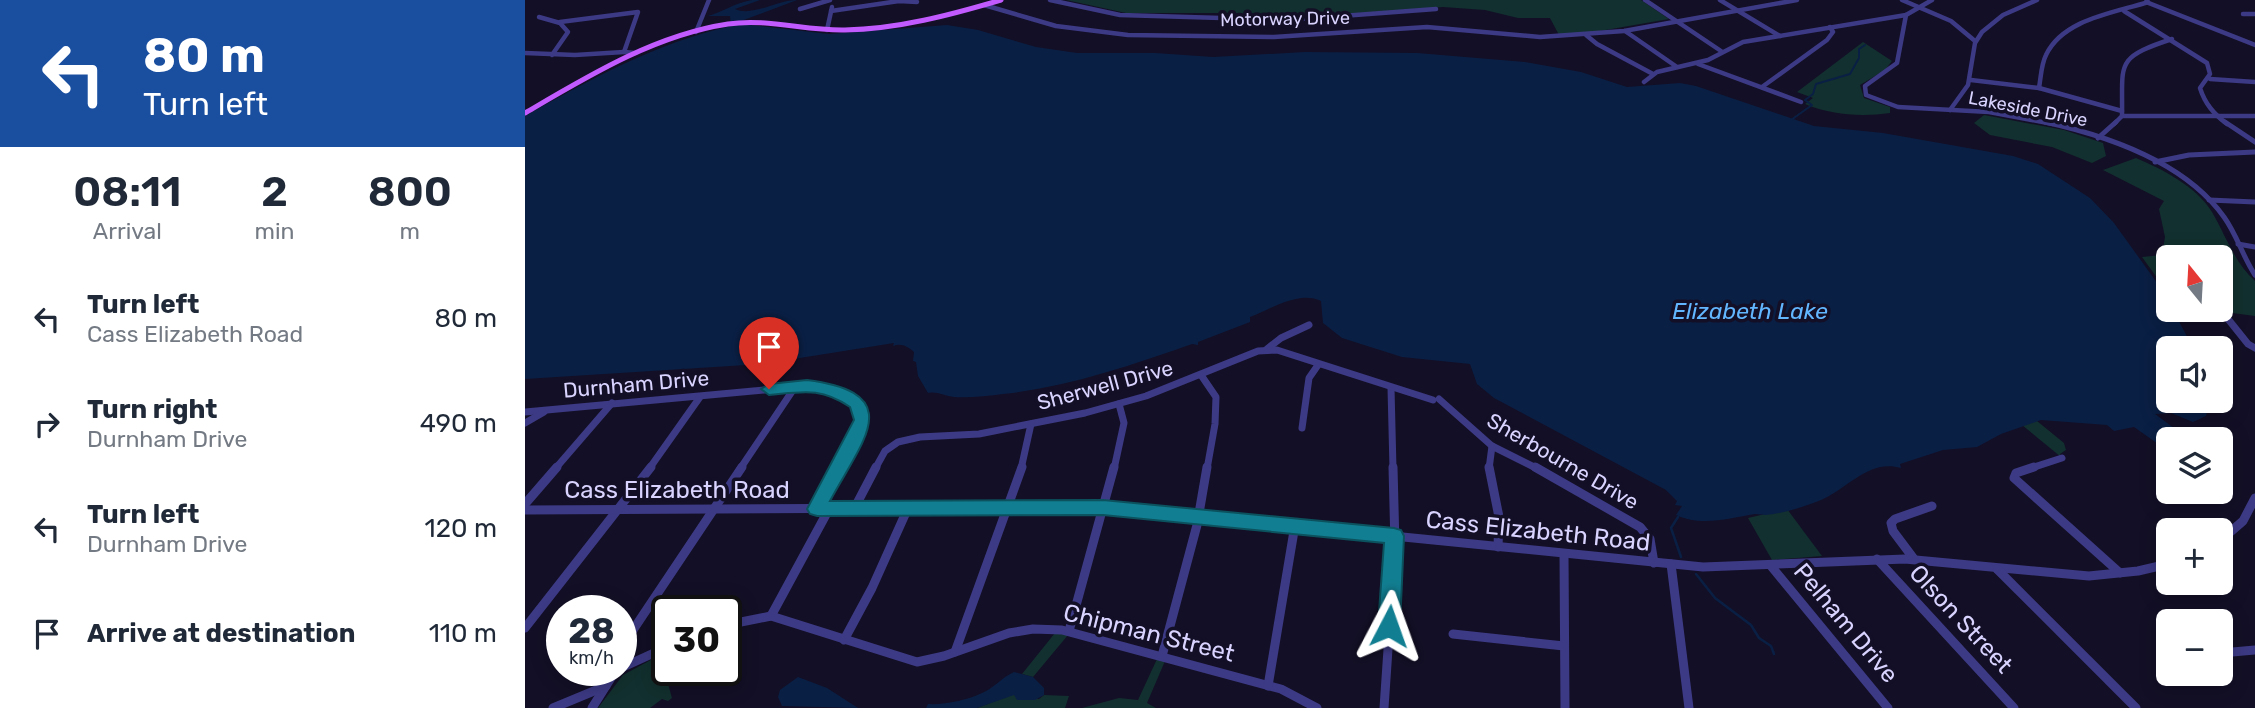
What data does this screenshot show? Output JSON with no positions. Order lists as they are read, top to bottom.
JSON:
{
  "streets": {
    "street": [
      "Motorway Drive",
      "Lakeside Drive",
      "Durnham Drive",
      "Sherwell Drive",
      "Sherbourne Drive",
      "Cass Elizabeth Road",
      "Olson Street",
      "Pelham Drive",
      "Chipman Street"
    ]
  },
  "crossings": [
    ["Durnham Drive", "Cass Elizabeth Road"],
    ["Sherwell Drive", "Cass Elizabeth Road"],
    ["Sherbourne Drive", "Cass Elizabeth Road"],
    ["Cass Elizabeth Road", "Olson Street"],
    ["Cass Elizabeth Road", "Pelham Drive"]
  ],
  "water": ["Elizabeth Lake"],
  "north": "top",
  "page": {
    "turn": ["80 m", "Turn left"],
    "eta": [
      "08:11",
      "Arrival",
      "2",
      "min",
      "800",
      "m"
    ],
    "map_buttons": ["+", "−"],
    "list": [
      {
        "name": "Turn left",
        "note": "Cass Elizabeth Road",
        "value": "80 m"
      },
      {
        "name": "Turn right",
        "note": "Durnham Drive",
        "value": "490 m"
      },
      {
        "name": "Turn left",
        "note": "Durnham Drive",
        "value": "120 m"
      },
      {
        "name": "Arrive at destination",
        "value": "110 m"
      }
    ],
    "speed": "28 km/h",
    "limit": "30"
  }
}
